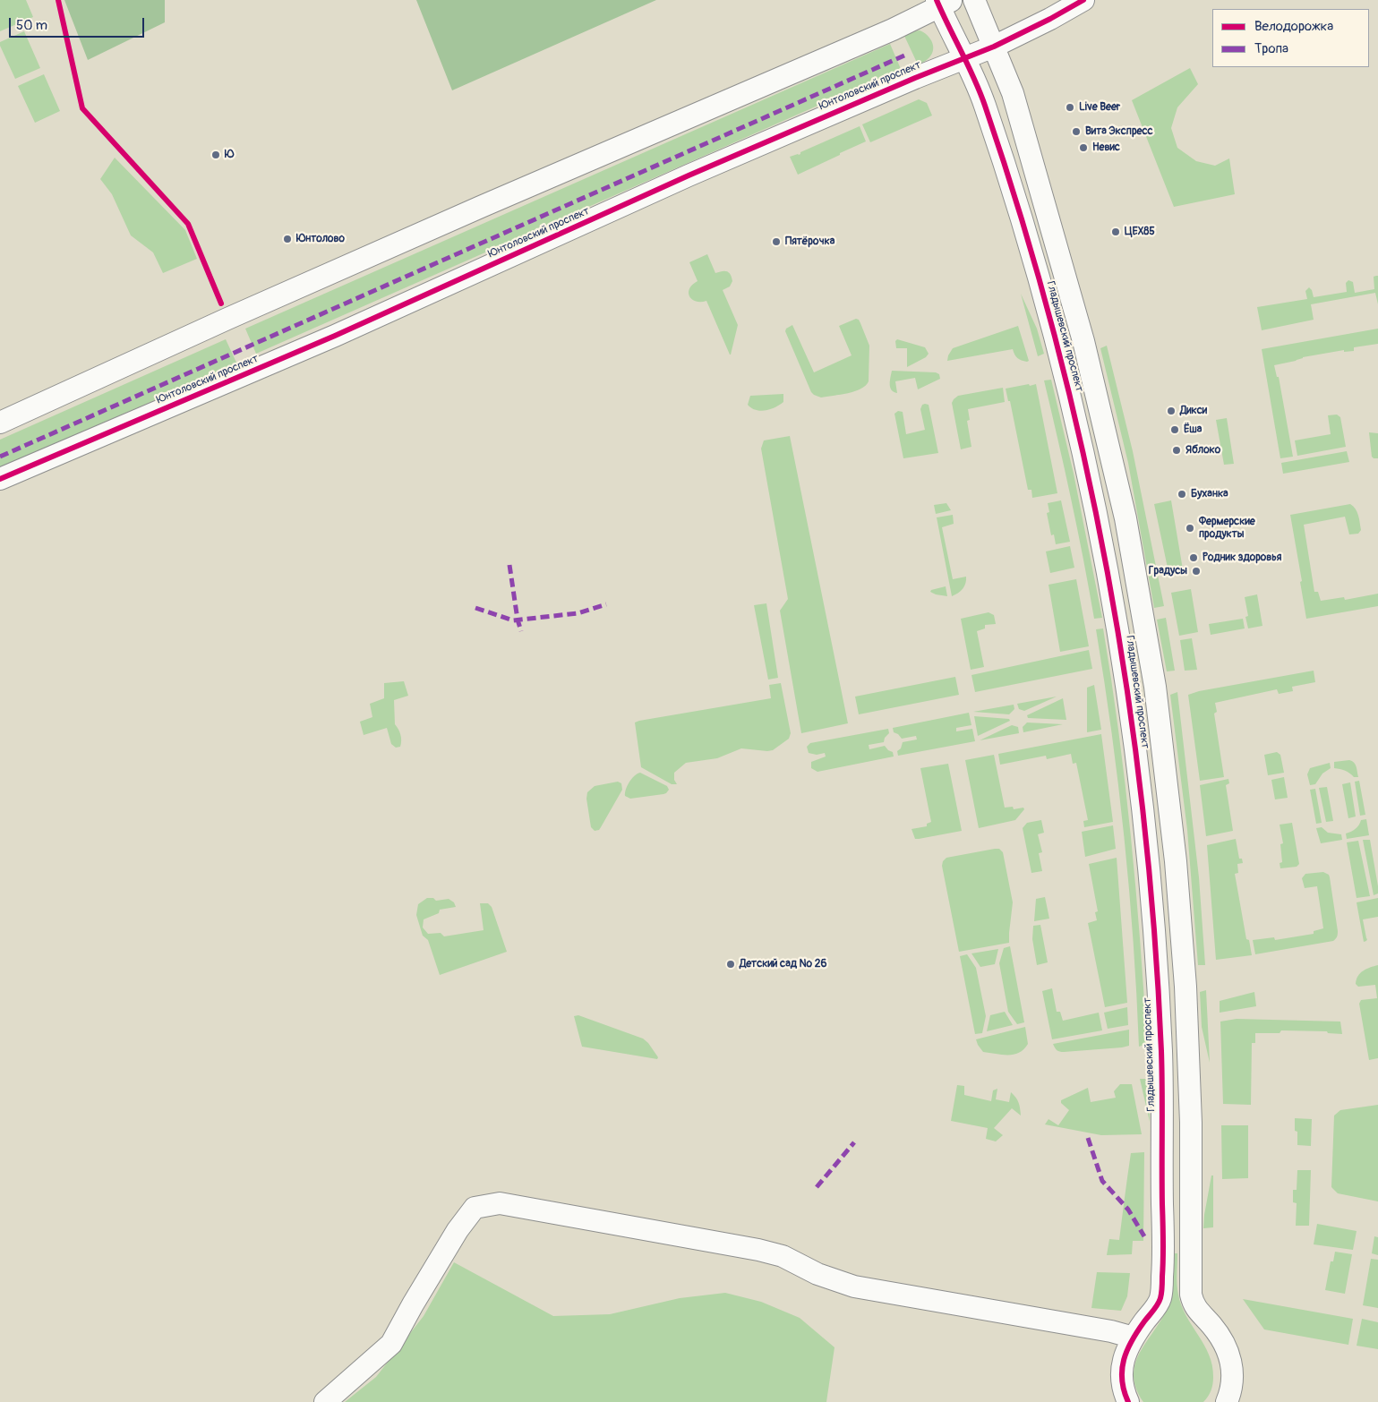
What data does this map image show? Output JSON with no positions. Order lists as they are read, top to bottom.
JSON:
{
  "streets": {
    "street": ["Юнтоловский проспект", "Гладышевский проспект"]
  },
  "crossings": [
    ["Юнтоловский проспект", "Гладышевский проспект"]
  ],
  "places": [
    "Live Beer",
    "Вита Экспресс",
    "Невис",
    "Ю",
    "ЦЕХ85",
    "Юнтолово",
    "Пятёрочка",
    "Дикси",
    "Ёша",
    "Яблоко",
    "Буханка",
    "Фермерские продукты",
    "Родник здоровья",
    "Градусы",
    "Детский сад № 26"
  ],
  "legend": ["Велодорожка", "Тропа"],
  "scale_bar": "50 m"
}
